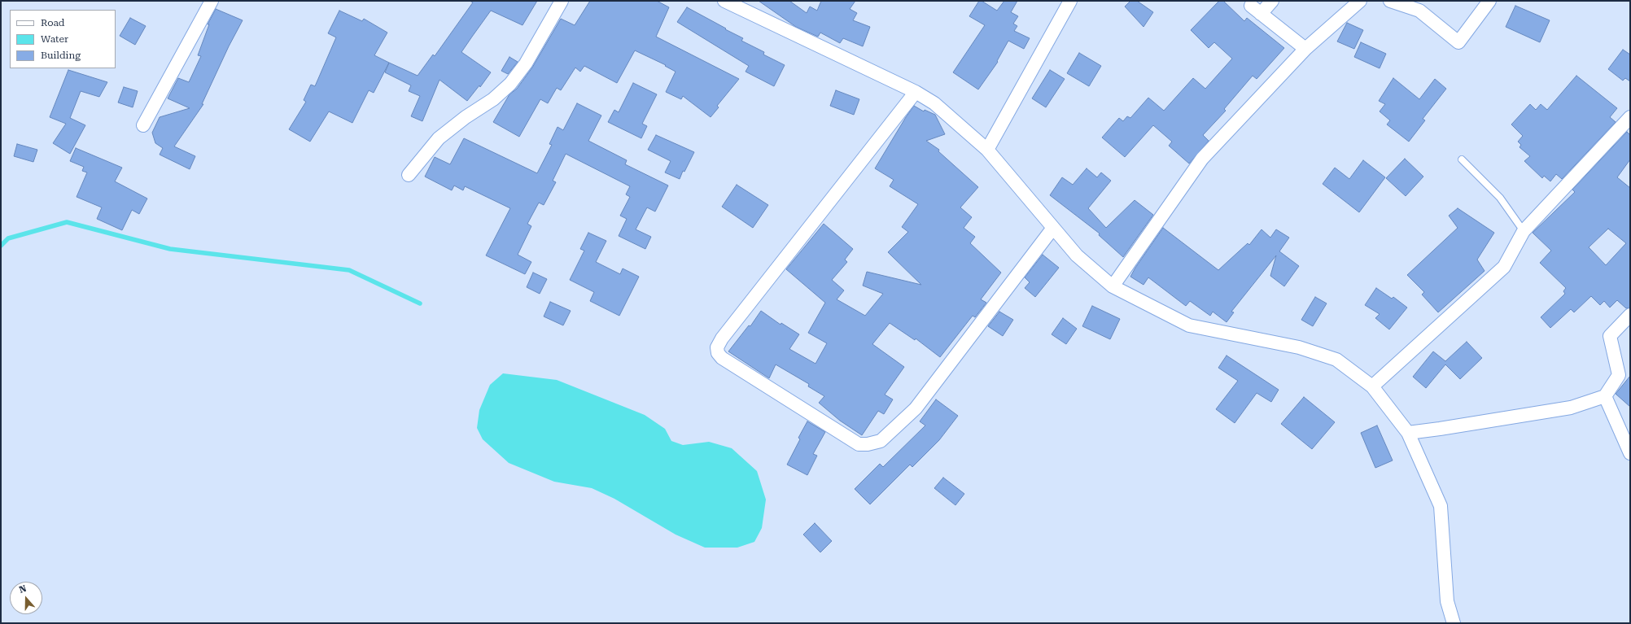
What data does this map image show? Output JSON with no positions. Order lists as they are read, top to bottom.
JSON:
{
  "legend": ["Road", "Water", "Building"],
  "north": "top"
}
